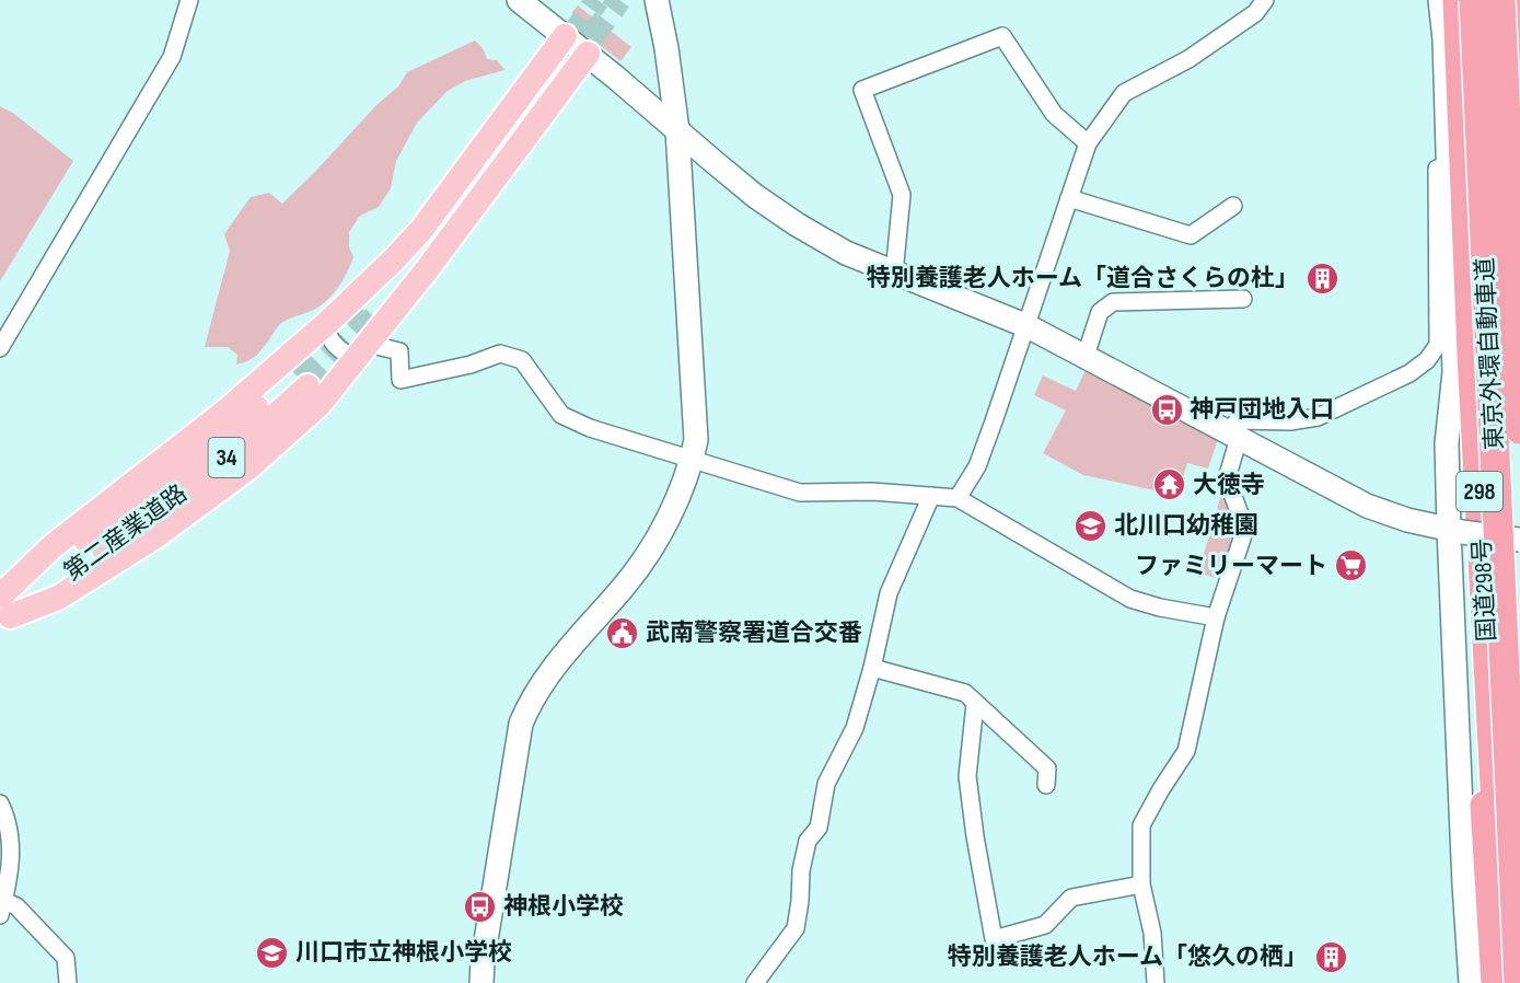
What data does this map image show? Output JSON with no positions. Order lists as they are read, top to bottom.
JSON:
{
  "streets": {
    "highway": ["東京外環自動車道", "298", "国道298号"],
    "main road": ["34", "第二産業道路"]
  },
  "places": {
    "building": ["特別養護老人ホーム「道合さくらの杜」", "特別養護老人ホーム「悠久の栖」"],
    "bus stop": ["神戸団地入口", "神根小学校"],
    "temple": ["大徳寺"],
    "school or university": ["北川口幼稚園", "川口市立神根小学校"],
    "supermarket": ["ファミリーマート"],
    "public building": ["武南警察署道合交番"]
  }
}
